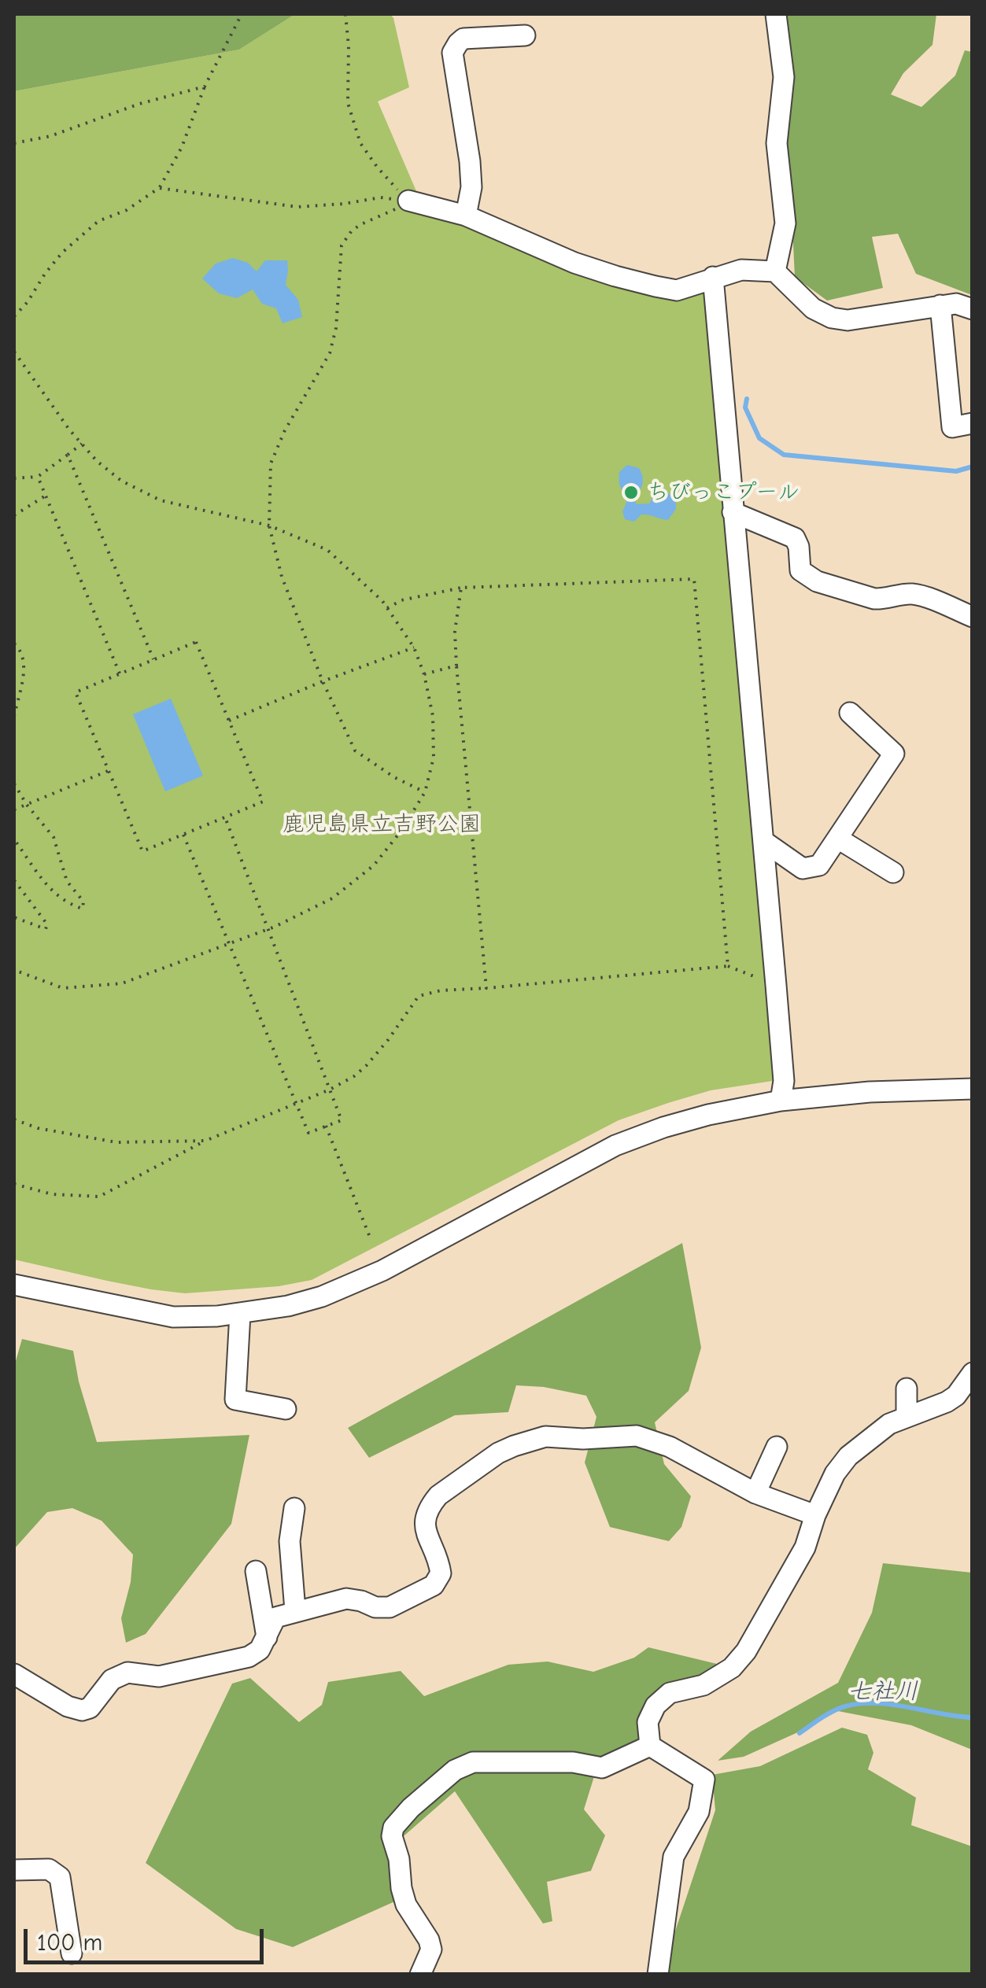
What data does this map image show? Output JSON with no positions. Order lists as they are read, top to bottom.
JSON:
{
  "water": ["七社川"],
  "parks": ["鹿児島県立吉野公園"],
  "places": ["ちびっこプール"],
  "scale_bar": "100 m"
}
